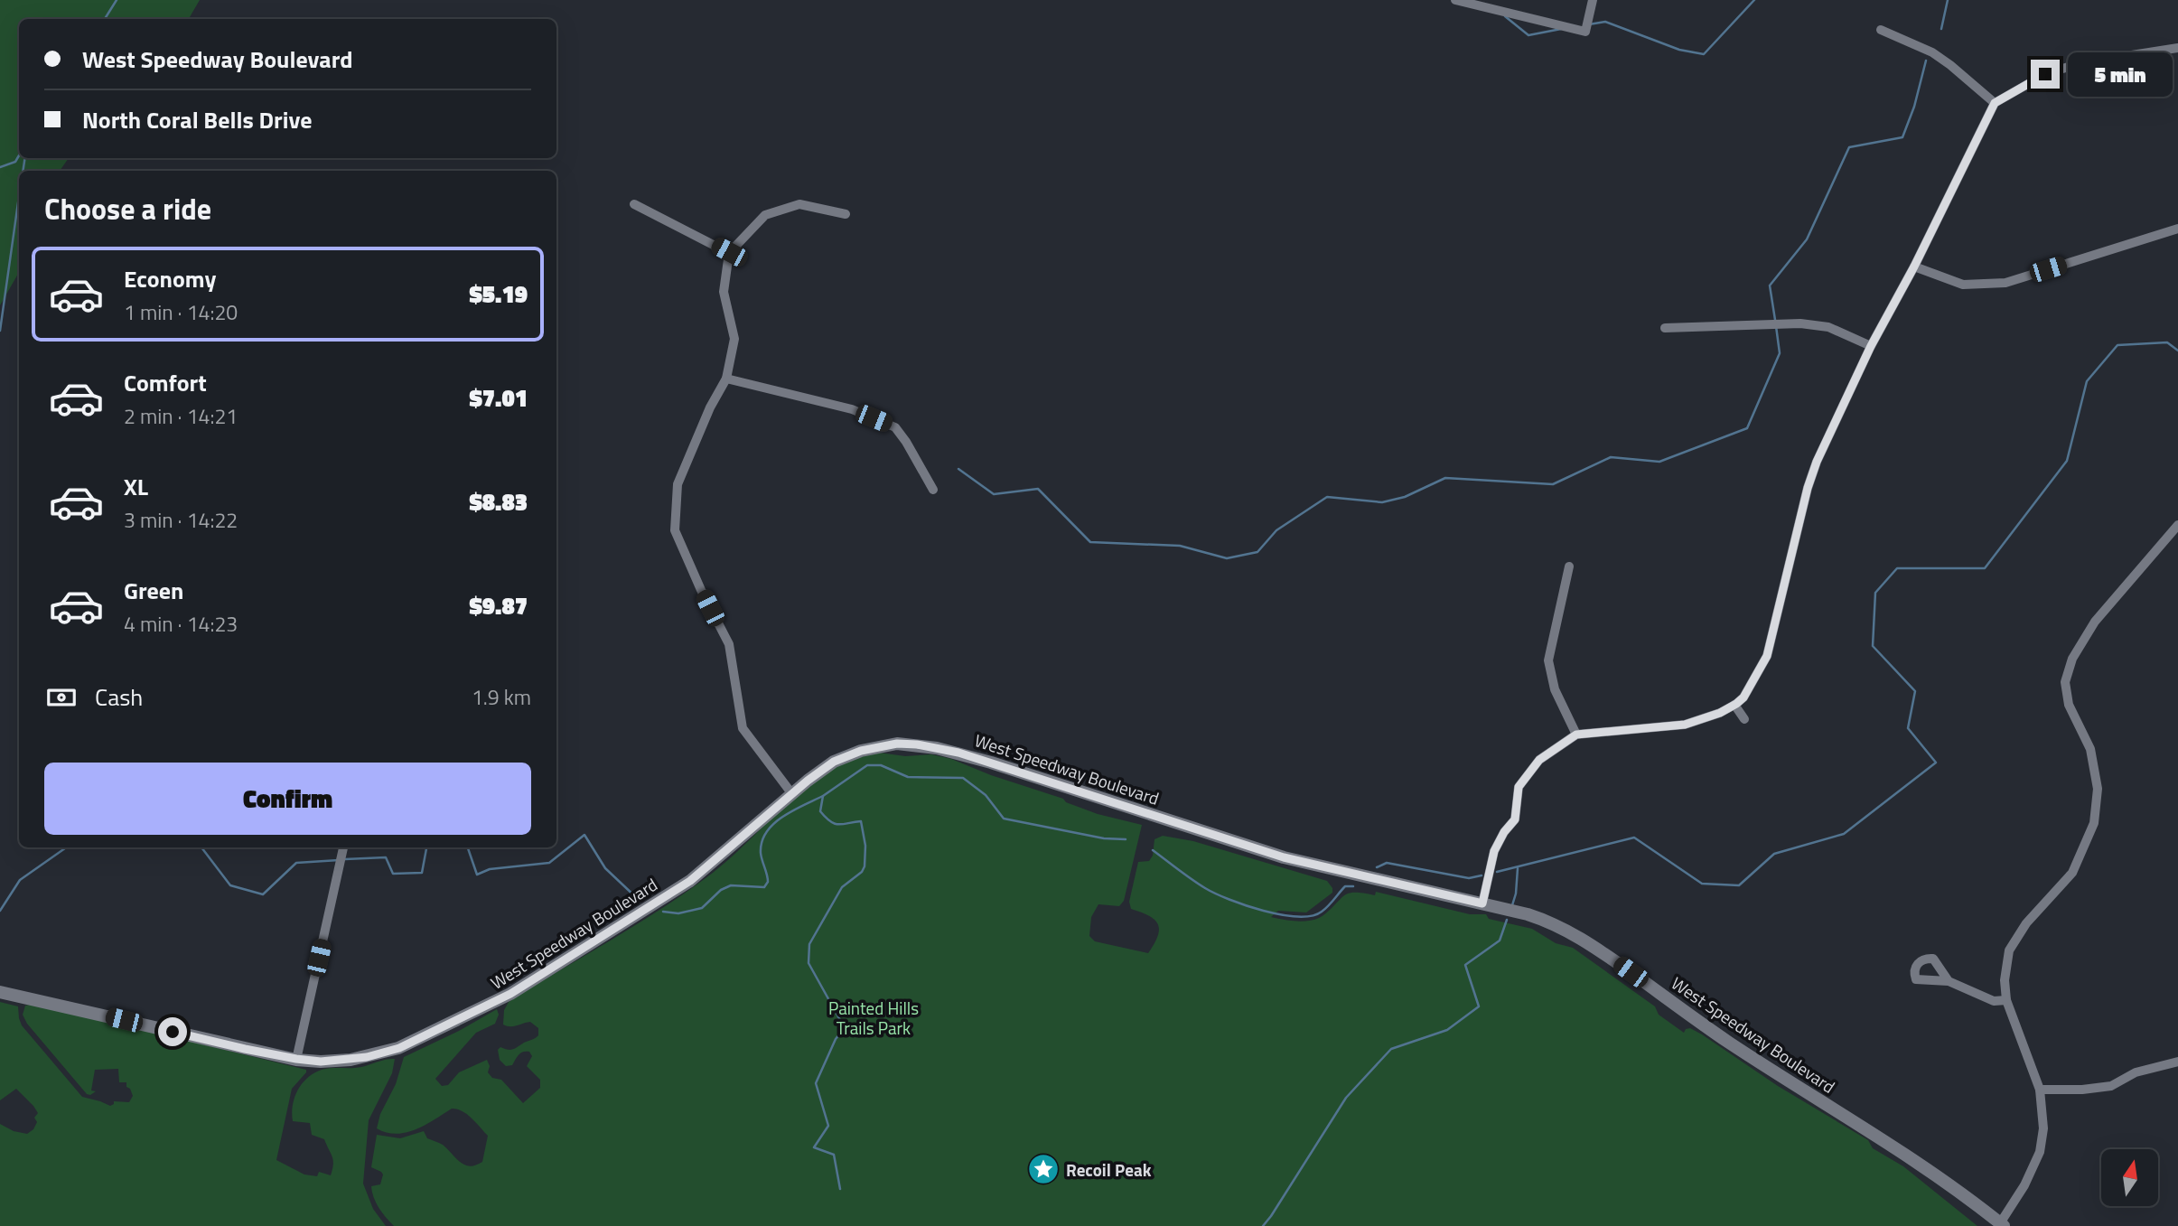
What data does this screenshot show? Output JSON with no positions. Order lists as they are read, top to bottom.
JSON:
{
  "streets": {
    "main road": ["West Speedway Boulevard"]
  },
  "parks": ["Painted Hills Trails Park"],
  "places": {
    "place": ["Recoil Peak"]
  },
  "north": "top",
  "page": {
    "banner": ["West Speedway Boulevard", "North Coral Bells Drive"],
    "bubble": "5 min",
    "heading": "Choose a ride",
    "list": [
      {
        "name": "Economy",
        "note": "1 min · 14:20",
        "value": "$5.19"
      },
      {
        "name": "Comfort",
        "note": "2 min · 14:21",
        "value": "$7.01"
      },
      {
        "name": "XL",
        "note": "3 min · 14:22",
        "value": "$8.83"
      },
      {
        "name": "Green",
        "note": "4 min · 14:23",
        "value": "$9.87"
      }
    ],
    "pay": ["Cash", "1.9 km"],
    "buttons": "Confirm"
  }
}
